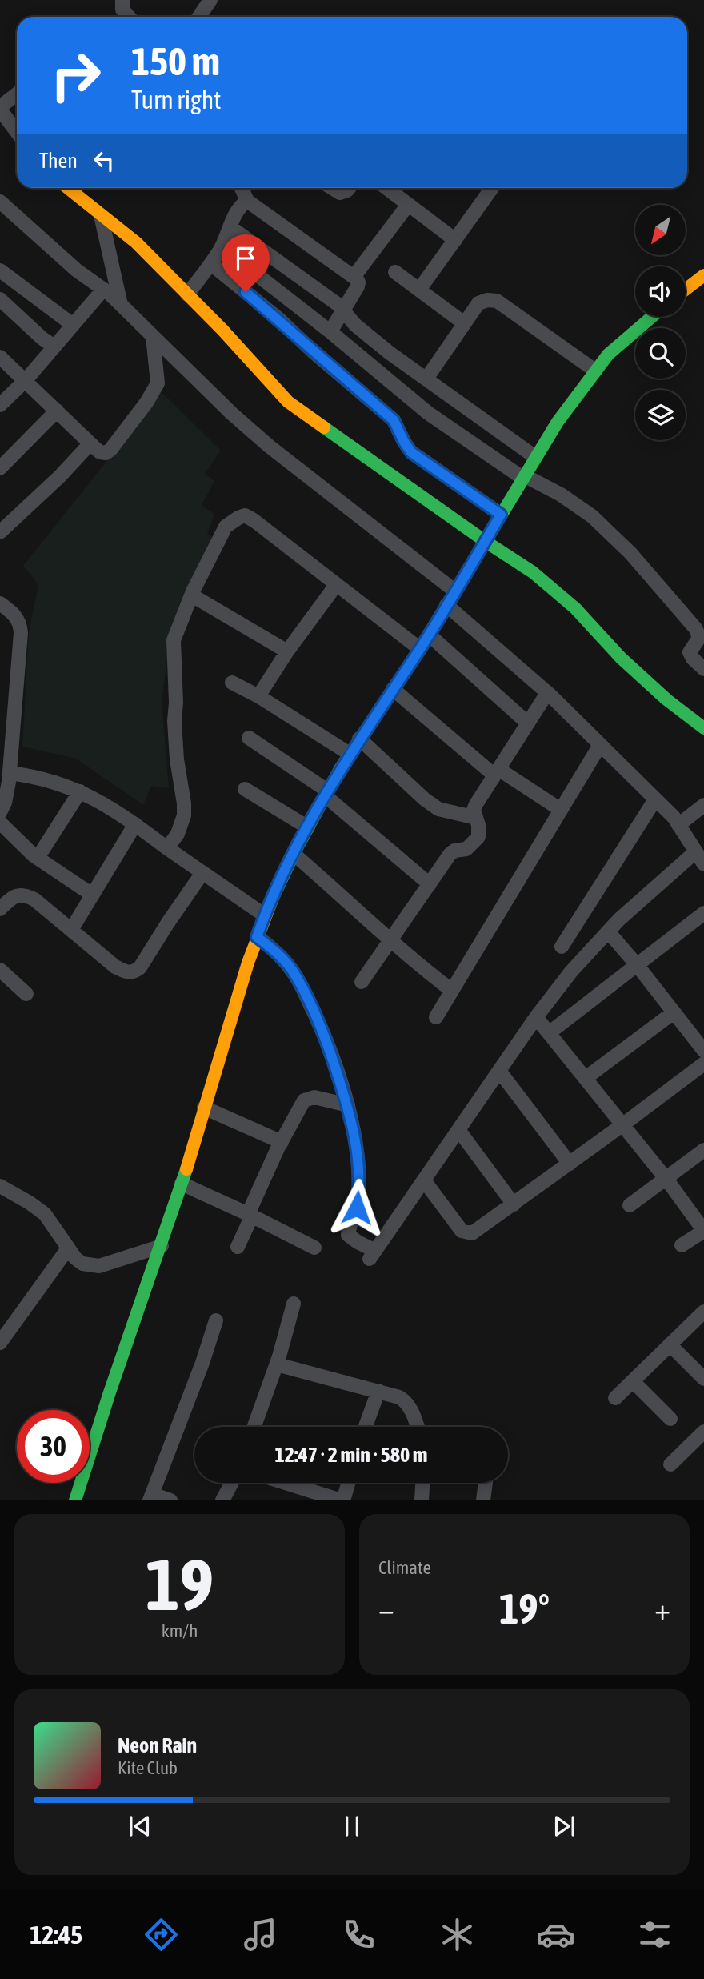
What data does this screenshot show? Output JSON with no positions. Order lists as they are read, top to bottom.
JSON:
{
  "north": "bottom left",
  "page": {
    "turn": ["150 m", "Turn right"],
    "then": "Then",
    "limit": "30",
    "trip": "12:47 · 2 min · 580 m",
    "tile": [
      ["19", "km/h"],
      "Climate"
    ],
    "heat": ["−", "19°", "+"],
    "song": ["Neon Rain", "Kite Club"],
    "tabs": "12:45"
  }
}
